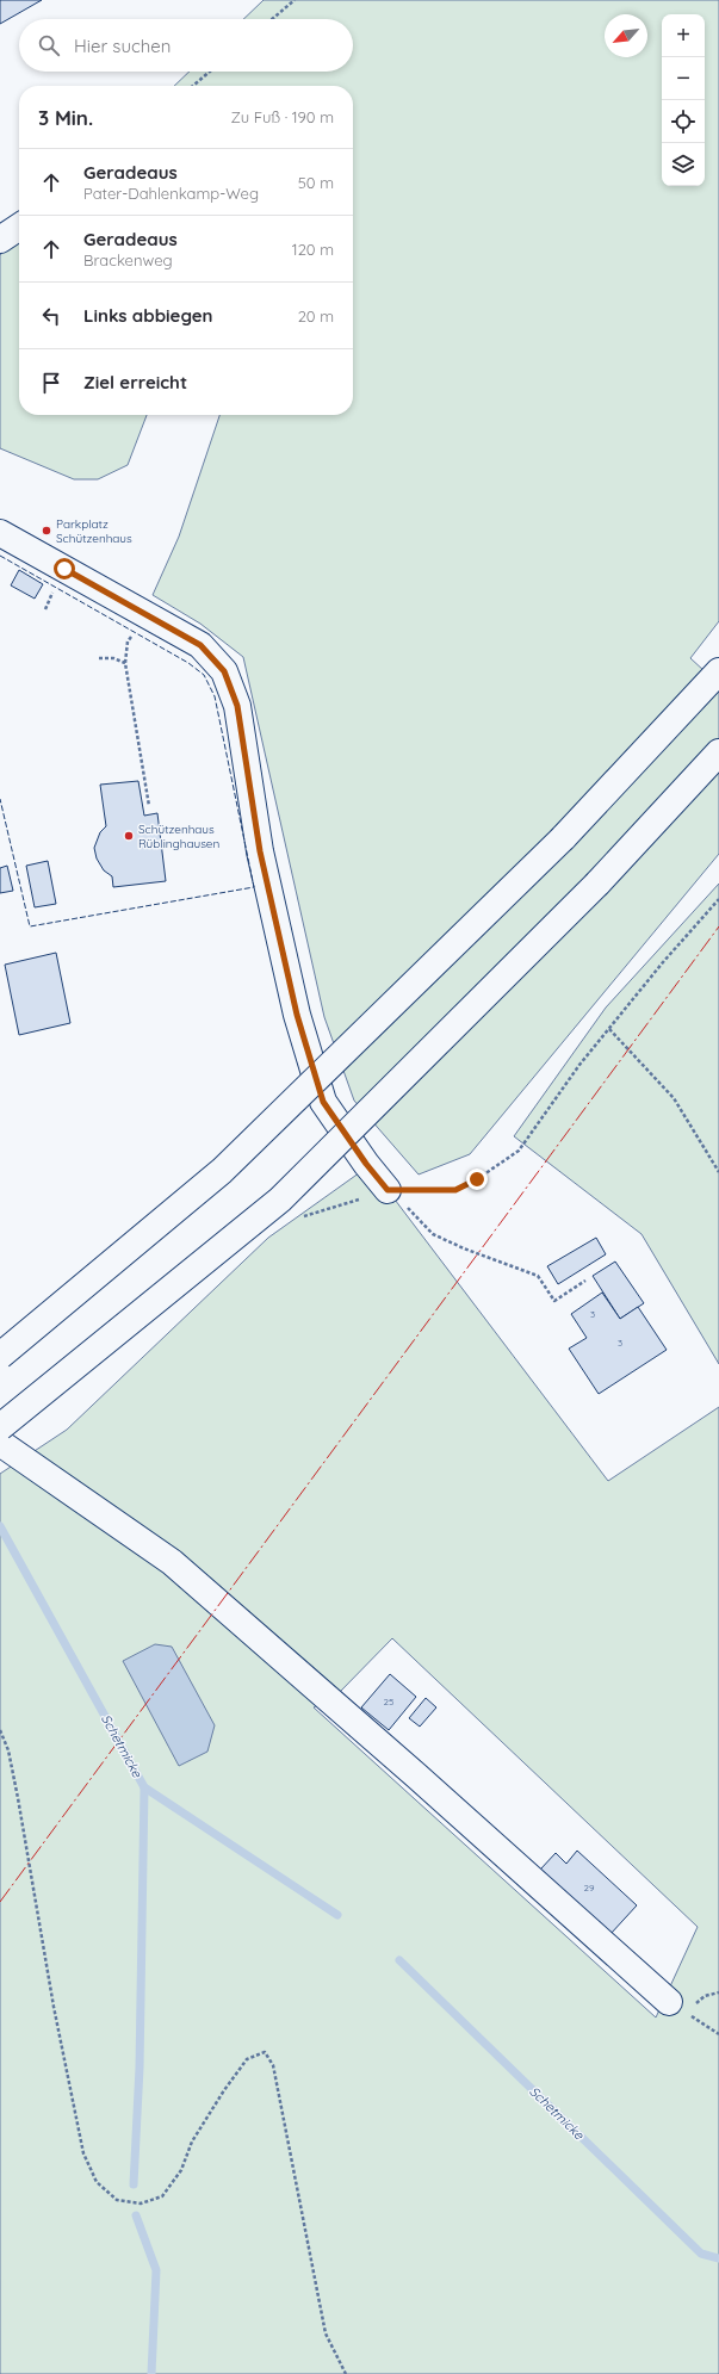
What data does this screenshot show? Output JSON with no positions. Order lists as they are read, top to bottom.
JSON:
{
  "water": ["Schetmicke"],
  "places": ["Parkplatz Schützenhaus", "Schützenhaus Rüblinghausen"],
  "house_numbers": [
    "3",
    "3",
    "25",
    "29"
  ],
  "north": "bottom left",
  "page": {
    "map_buttons": ["+", "−"],
    "search": "Hier suchen",
    "heading": ["3 Min.", "Zu Fuß · 190 m"],
    "list": [
      ["Geradeaus", "Pater-Dahlenkamp-Weg", "50 m"],
      ["Geradeaus", "Brackenweg", "120 m"],
      ["Links abbiegen", "20 m"],
      "Ziel erreicht"
    ]
  }
}
